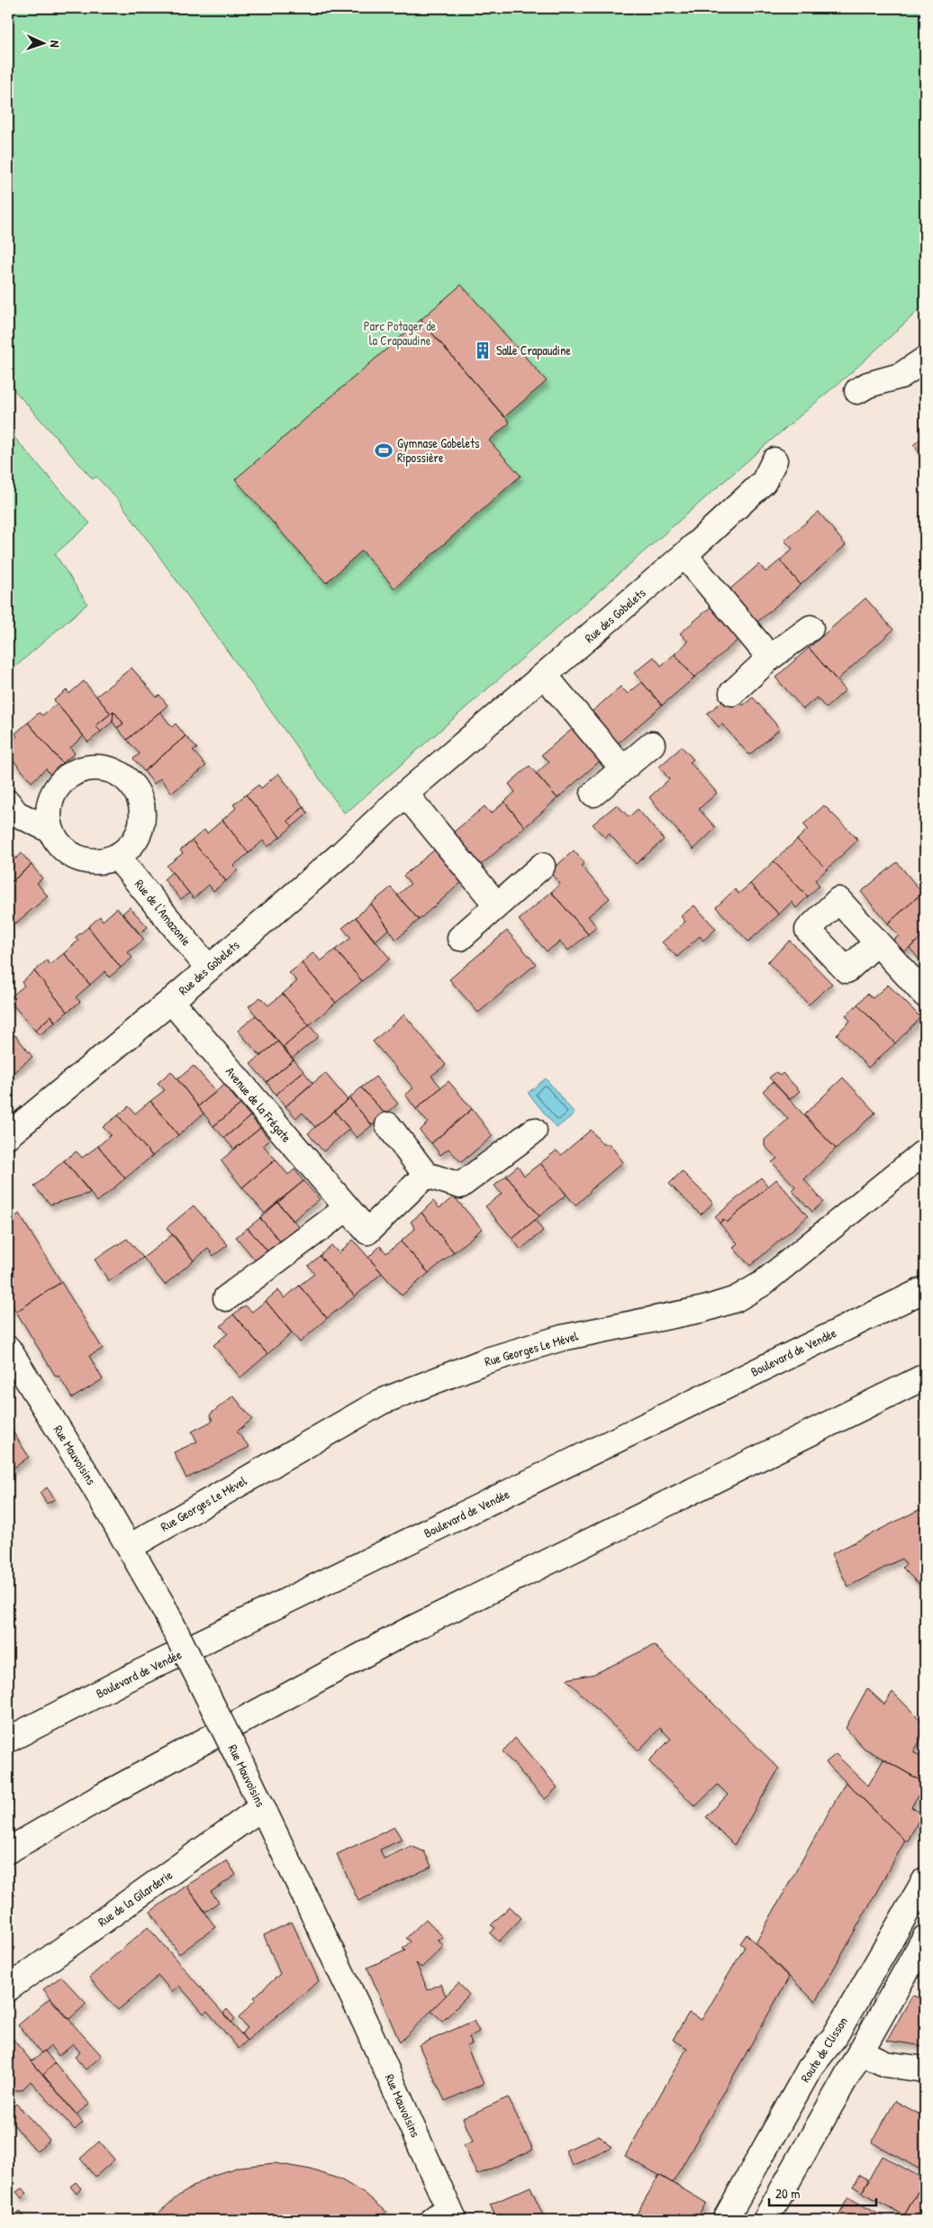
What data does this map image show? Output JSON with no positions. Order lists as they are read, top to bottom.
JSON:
{
  "streets": {
    "street": [
      "Rue des Gobelets",
      "Rue de l'Amazonie",
      "Avenue de la Frégate",
      "Rue Georges Le Mével",
      "Boulevard de Vendée",
      "Rue Mauvoisins",
      "Rue de la Gilarderie",
      "Route de Clisson"
    ]
  },
  "crossings": [
    ["Rue des Gobelets", "Rue de l'Amazonie"],
    ["Rue des Gobelets", "Avenue de la Frégate"],
    ["Rue Georges Le Mével", "Rue Mauvoisins"],
    ["Rue Mauvoisins", "Rue de la Gilarderie"]
  ],
  "parks": ["Parc Potager de la Crapaudine"],
  "places": {
    "building": ["Salle Crapaudine"],
    "sports": ["Gymnase Gobelets Ripossière"]
  },
  "scale_bar": "20 m",
  "north": "right"
}
